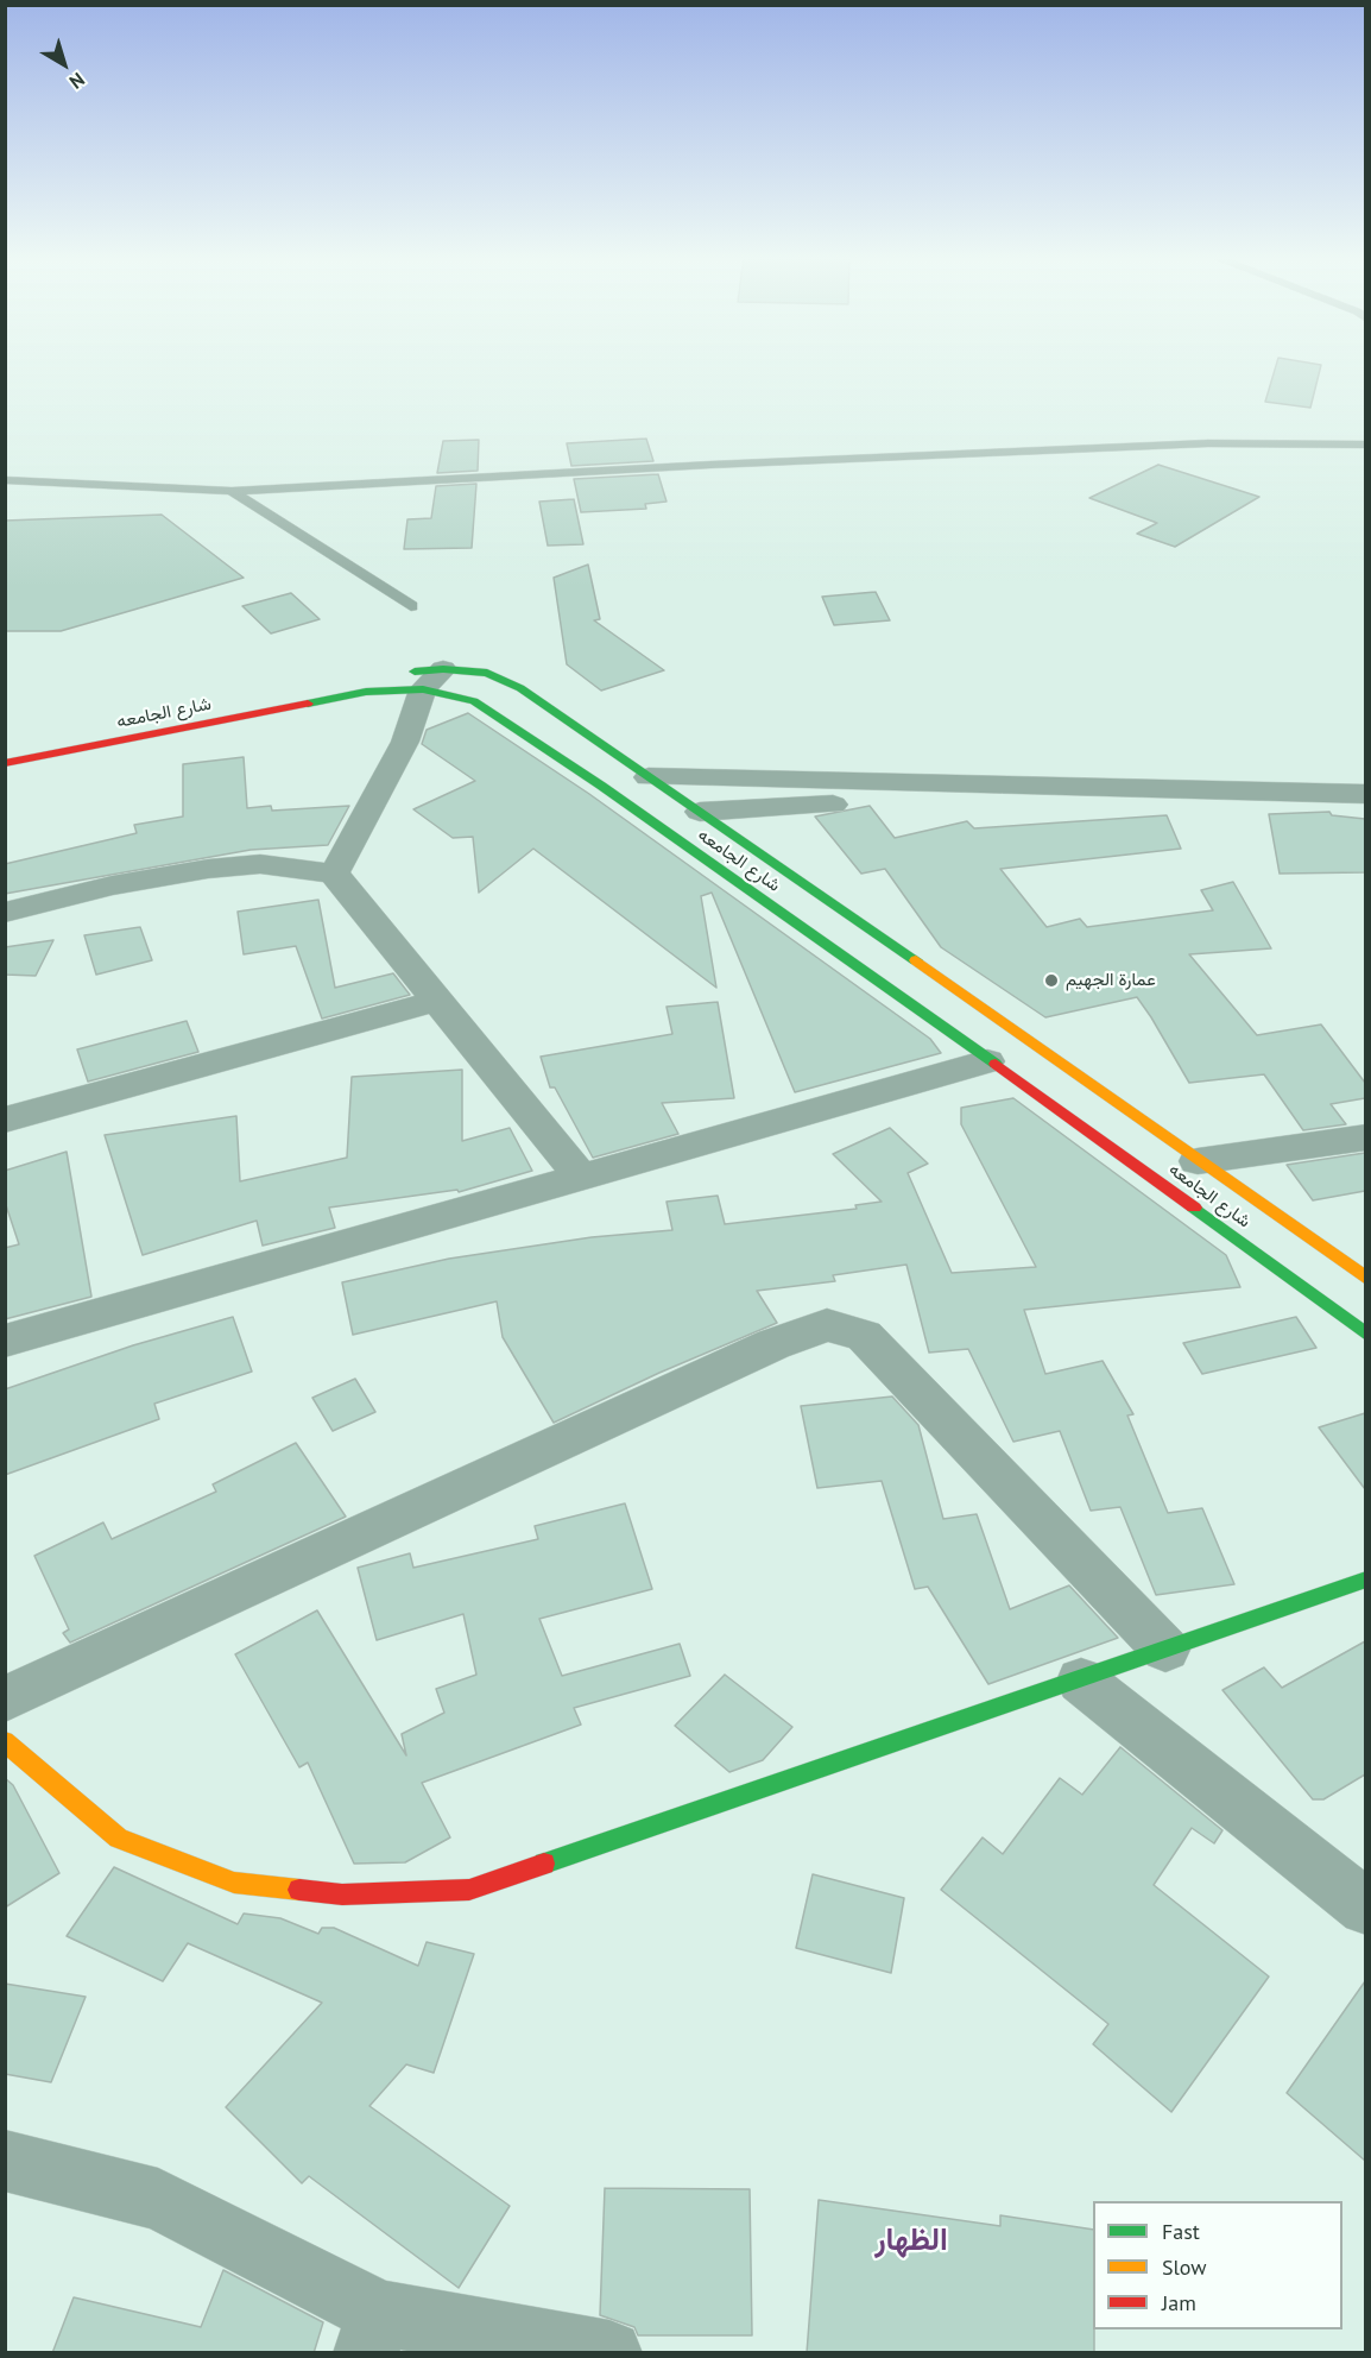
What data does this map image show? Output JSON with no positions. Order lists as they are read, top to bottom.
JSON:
{
  "streets": {
    "street": ["شارع الجامعه"]
  },
  "districts": ["الظهار"],
  "places": ["عمارة الجهيم"],
  "legend": ["Fast", "Slow", "Jam"],
  "north": "bottom right"
}
